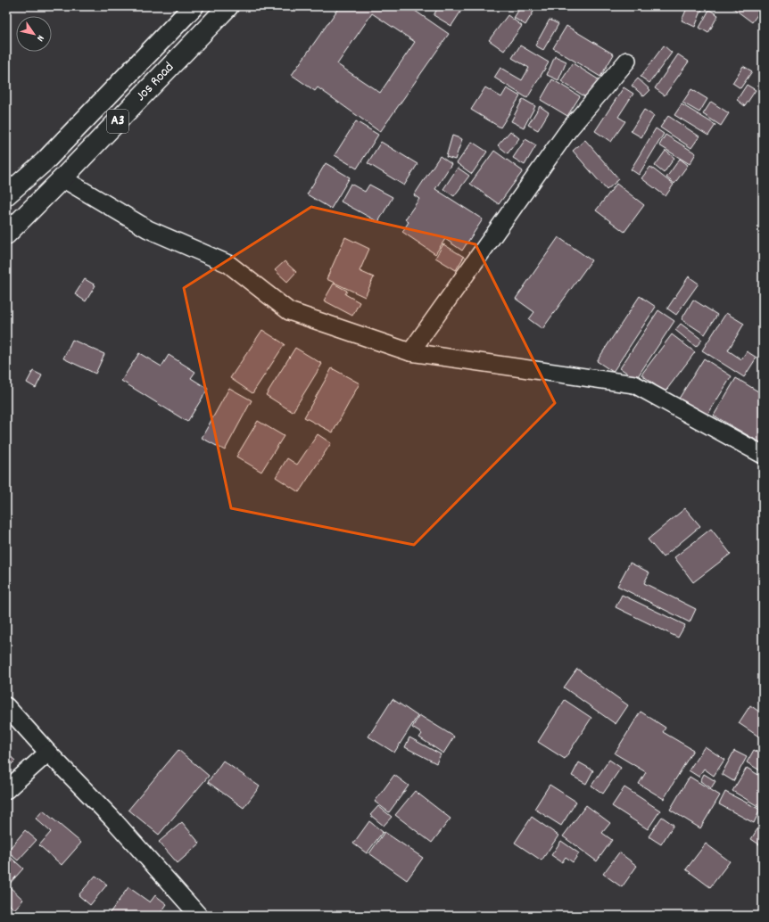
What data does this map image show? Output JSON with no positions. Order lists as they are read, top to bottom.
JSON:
{
  "streets": {
    "highway": ["Jos Road", "A3"]
  },
  "north": "bottom right"
}
